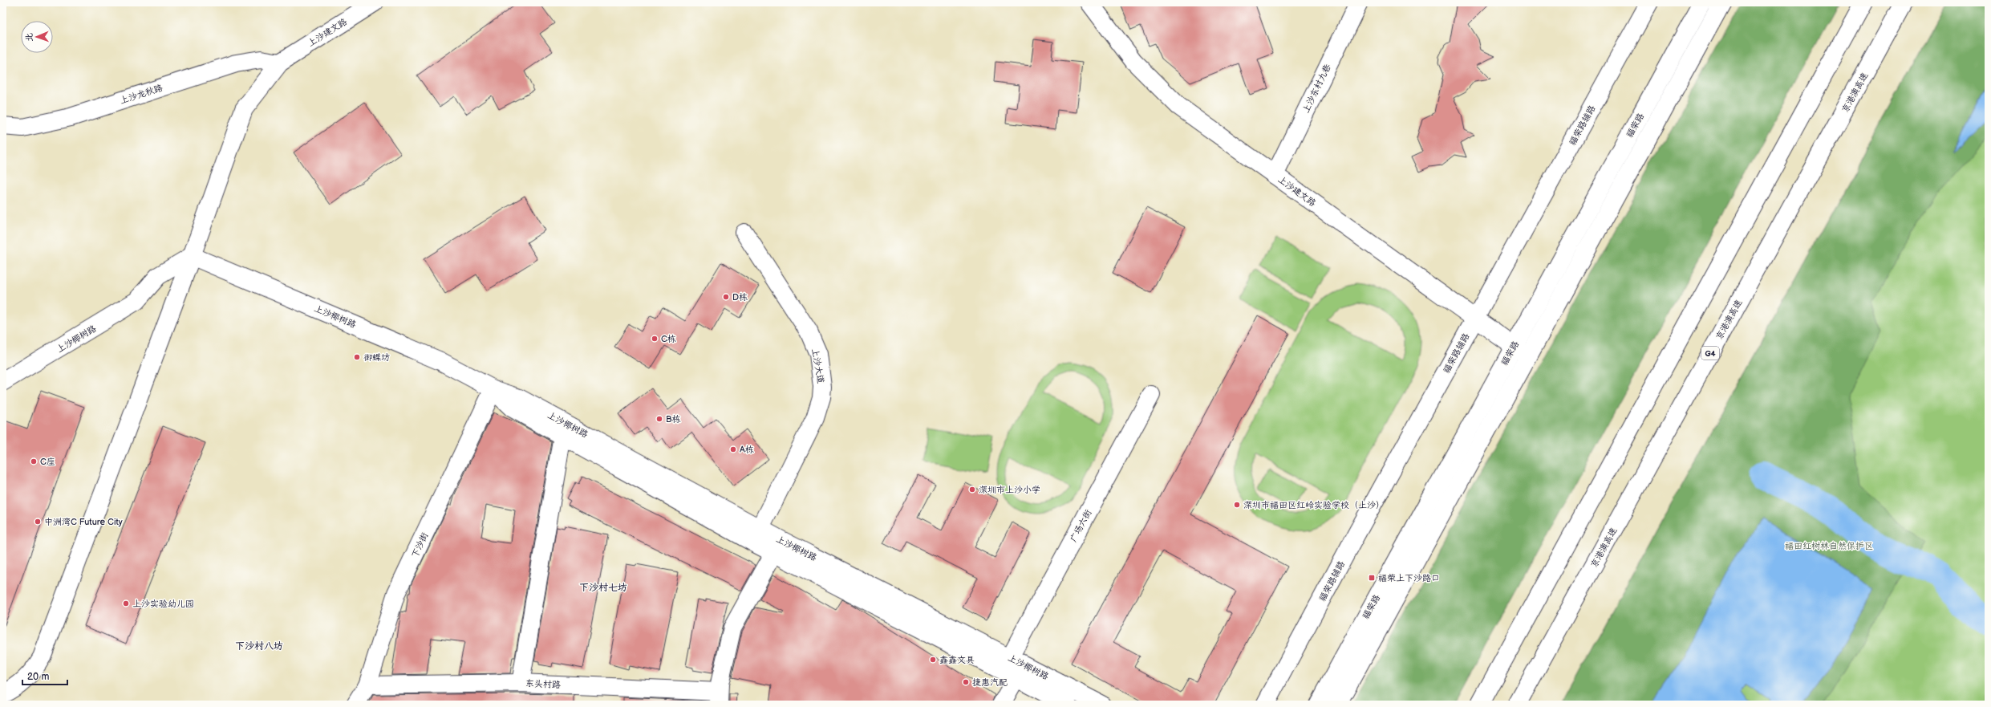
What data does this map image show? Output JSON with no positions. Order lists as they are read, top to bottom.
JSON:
{
  "streets": {
    "main road": [
      "上沙建文路",
      "上沙东村九巷",
      "京港澳高速",
      "上沙龙秋路",
      "福荣路辅路",
      "福荣路",
      "上沙椰树路",
      "G4",
      "上沙大道",
      "广场六街",
      "下沙街",
      "东头村路"
    ]
  },
  "crossings": [
    ["上沙建文路", "上沙东村九巷"],
    ["上沙建文路", "上沙龙秋路"],
    ["上沙建文路", "福荣路辅路"],
    ["上沙建文路", "福荣路"],
    ["上沙椰树路", "上沙大道"],
    ["上沙椰树路", "广场六街"],
    ["上沙椰树路", "下沙街"],
    ["下沙街", "东头村路"]
  ],
  "districts": ["下沙村七坊", "下沙村八坊"],
  "parks": ["福田红树林自然保护区"],
  "places": {
    "other": [
      "D栋",
      "C栋",
      "御蝶坊",
      "B栋",
      "A栋",
      "C座",
      "深圳市上沙小学",
      "深圳市福田区红岭实验学校（上沙）",
      "中洲湾C Future City",
      "上沙实验幼儿园",
      "鑫鑫文具",
      "捷惠汽配"
    ],
    "transit": ["福荣上下沙路口"]
  },
  "scale_bar": "20 m",
  "north": "left"
}
